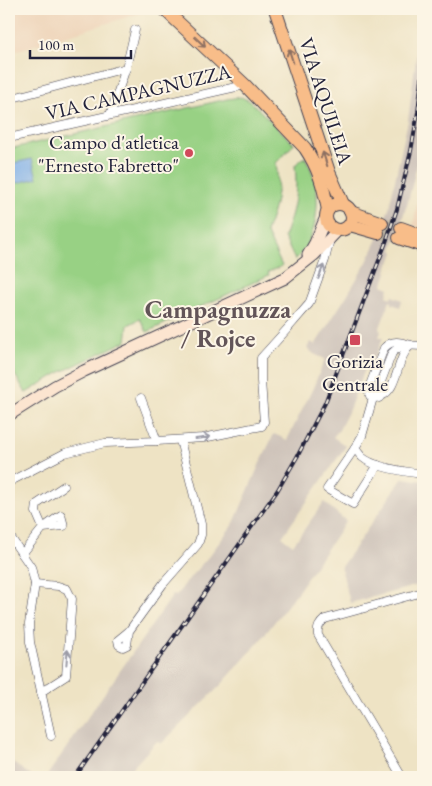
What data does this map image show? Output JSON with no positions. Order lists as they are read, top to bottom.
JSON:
{
  "streets": {
    "main road": ["VIA AQUILEIA"],
    "street": ["VIA CAMPAGNUZZA"]
  },
  "districts": ["Campagnuzza / Rojce"],
  "places": {
    "other": ["Campo d'atletica \"Ernesto Fabretto\""],
    "transit": ["Gorizia Centrale"]
  },
  "scale_bar": "100 m"
}
